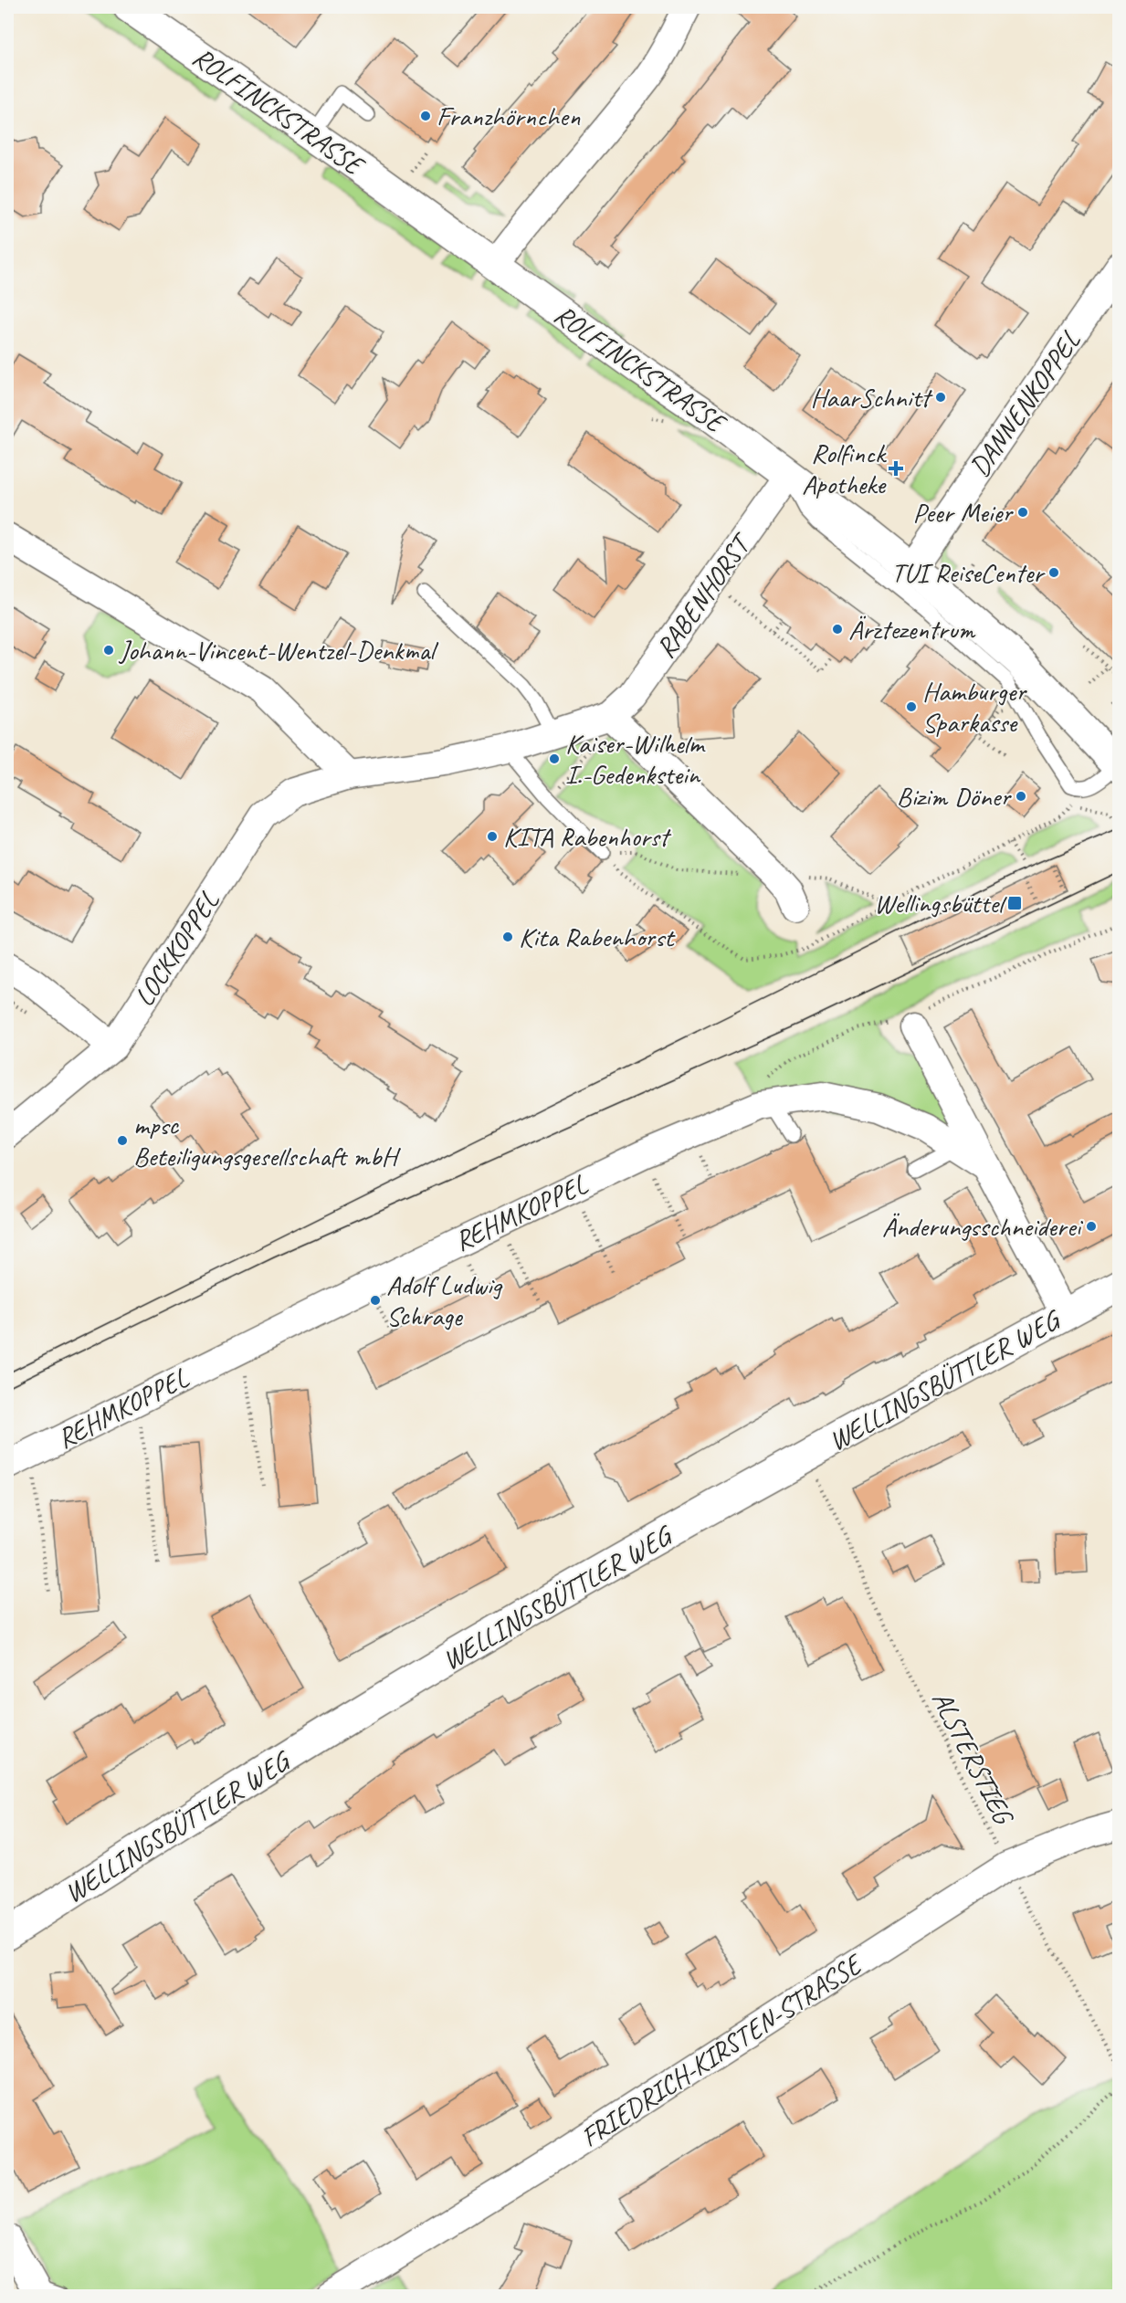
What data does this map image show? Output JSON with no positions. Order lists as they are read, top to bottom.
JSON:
{
  "streets": {
    "main road": ["ROLFINCKSTRASSE", "WELLINGSBÜTTLER WEG"],
    "street": [
      "DANNENKOPPEL",
      "RABENHORST",
      "LOCKKOPPEL",
      "REHMKOPPEL",
      "FRIEDRICH-KIRSTEN-STRASSE"
    ],
    "path": ["ALSTERSTIEG"]
  },
  "crossings": [
    ["ROLFINCKSTRASSE", "DANNENKOPPEL"],
    ["ROLFINCKSTRASSE", "RABENHORST"],
    ["RABENHORST", "LOCKKOPPEL"],
    ["REHMKOPPEL", "WELLINGSBÜTTLER WEG"],
    ["WELLINGSBÜTTLER WEG", "ALSTERSTIEG"],
    ["ALSTERSTIEG", "FRIEDRICH-KIRSTEN-STRASSE"]
  ],
  "places": {
    "other": [
      "Franzhörnchen",
      "HaarSchnitt",
      "Peer Meier",
      "TUI ReiseCenter",
      "Ärztezentrum",
      "Johann-Vincent-Wentzel-Denkmal",
      "Hamburger Sparkasse",
      "Kaiser-Wilhelm I.-Gedenkstein",
      "Bizim Döner",
      "KITA Rabenhorst",
      "Kita Rabenhorst",
      "mpsc Beteiligungsgesellschaft mbH",
      "Änderungsschneiderei",
      "Adolf Ludwig Schrage"
    ],
    "health": ["Rolfinck Apotheke"],
    "transit": ["Wellingsbüttel"]
  }
}
